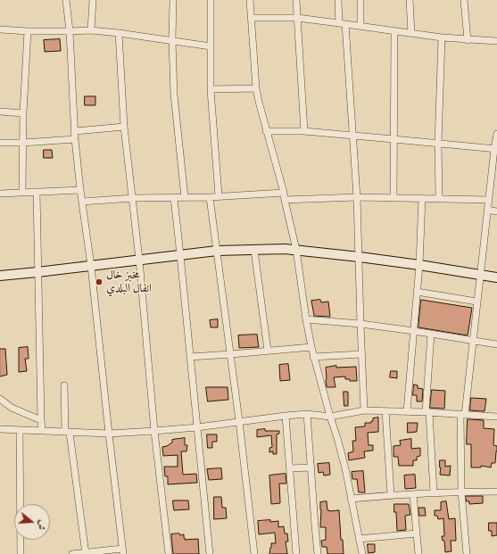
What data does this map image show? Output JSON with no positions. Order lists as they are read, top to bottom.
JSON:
{
  "places": ["مخبز خال انفال البلدي"],
  "north": "right"
}
